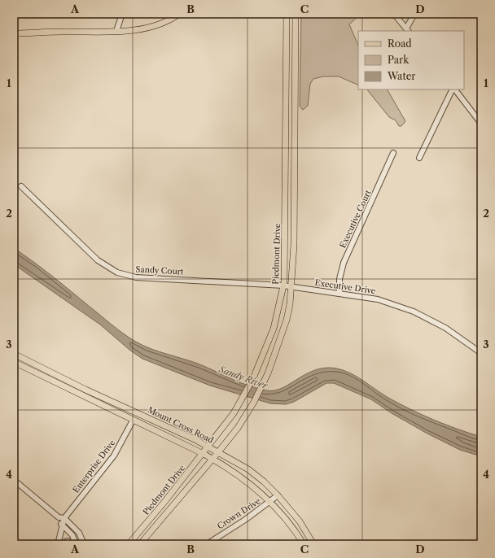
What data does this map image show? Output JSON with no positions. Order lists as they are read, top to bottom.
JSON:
{
  "streets": {
    "main road": ["Piedmont Drive", "Mount Cross Road"],
    "street": [
      "Executive Court",
      "Sandy Court",
      "Executive Drive",
      "Enterprise Drive",
      "Crown Drive"
    ]
  },
  "crossings": [
    ["Executive Court", "Executive Drive"],
    ["Piedmont Drive", "Sandy Court"],
    ["Piedmont Drive", "Executive Drive"],
    ["Piedmont Drive", "Mount Cross Road"],
    ["Sandy Court", "Executive Drive"],
    ["Mount Cross Road", "Enterprise Drive"],
    ["Mount Cross Road", "Crown Drive"]
  ],
  "water": ["Sandy River"],
  "legend": ["Road", "Park", "Water"],
  "grid": {
    "columns": [
      "A",
      "B",
      "C",
      "D"
    ],
    "rows": [
      "1",
      "2",
      "3",
      "4"
    ]
  }
}
